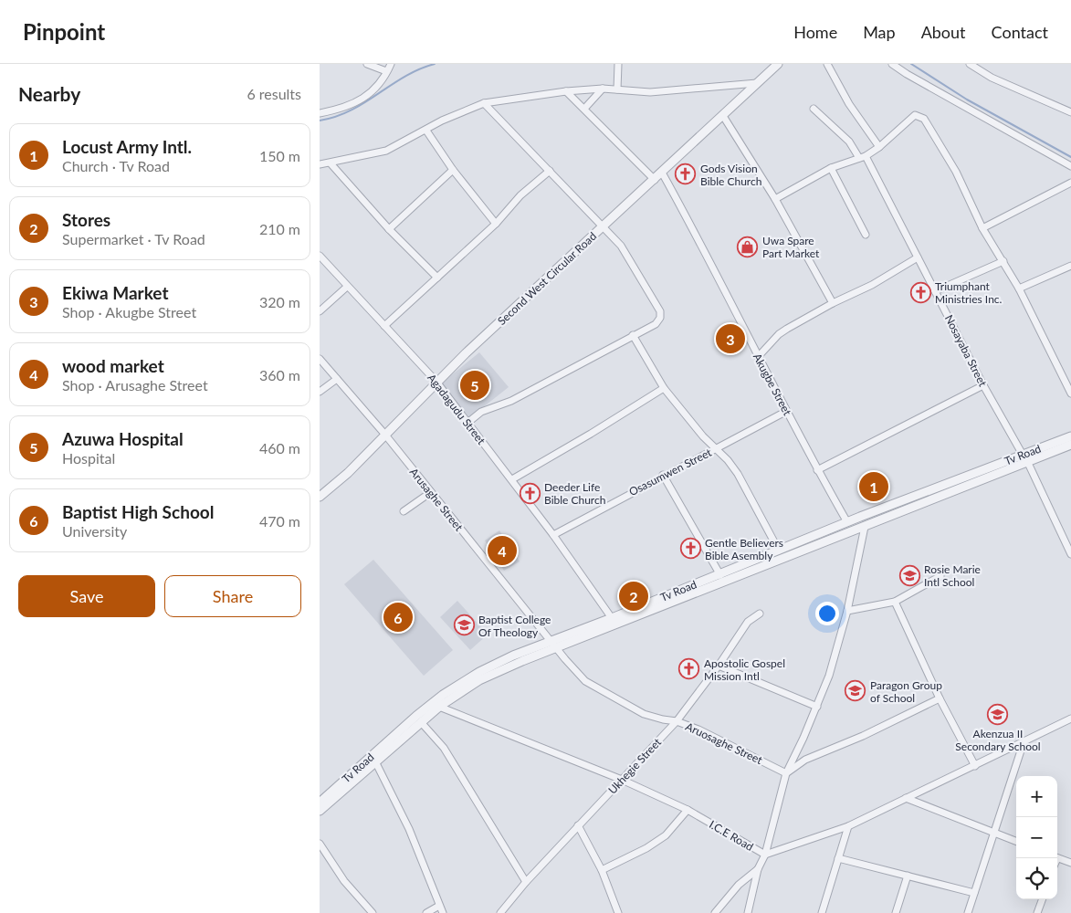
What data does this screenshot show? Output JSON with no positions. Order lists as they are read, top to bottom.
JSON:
{
  "streets": {
    "street": [
      "Second West Circular Road",
      "Nosayaba Street",
      "Akugbe Street",
      "Agadagudu Street",
      "Tv Road",
      "Osasumwen Street",
      "Arusaghe Street",
      "Aruosaghe Street",
      "Ukhegie Street",
      "I.C.E Road"
    ]
  },
  "crossings": [
    ["Second West Circular Road", "Akugbe Street"],
    ["Second West Circular Road", "Agadagudu Street"],
    ["Second West Circular Road", "Arusaghe Street"],
    ["Nosayaba Street", "Tv Road"],
    ["Akugbe Street", "Tv Road"],
    ["Akugbe Street", "Osasumwen Street"],
    ["Agadagudu Street", "Tv Road"],
    ["Agadagudu Street", "Osasumwen Street"],
    ["Tv Road", "Arusaghe Street"],
    ["Tv Road", "Aruosaghe Street"],
    ["Tv Road", "I.C.E Road"],
    ["Arusaghe Street", "Aruosaghe Street"],
    ["Aruosaghe Street", "Ukhegie Street"],
    ["Ukhegie Street", "I.C.E Road"]
  ],
  "places": {
    "church": [
      "Gods Vision Bible Church",
      "Triumphant Ministries Inc.",
      "Deeder Life Bible Church",
      "Gentle Believers Bible Asembly",
      "Apostolic Gospel Mission Intl"
    ],
    "shop": ["Uwa Spare Part Market"],
    "school or university": [
      "Rosie Marie Intl School",
      "Baptist College Of Theology",
      "Paragon Group of School",
      "Akenzua II Secondary School"
    ]
  },
  "page": {
    "header": "Pinpoint",
    "nav": [
      "Home",
      "Map",
      "About",
      "Contact"
    ],
    "heading": ["Nearby", "6 results"],
    "list": [
      {
        "mark": "1",
        "name": "Locust Army Intl.",
        "note": "Church · Tv Road",
        "value": "150 m"
      },
      {
        "mark": "2",
        "name": "Stores",
        "note": "Supermarket · Tv Road",
        "value": "210 m"
      },
      {
        "mark": "3",
        "name": "Ekiwa Market",
        "note": "Shop · Akugbe Street",
        "value": "320 m"
      },
      {
        "mark": "4",
        "name": "wood market",
        "note": "Shop · Arusaghe Street",
        "value": "360 m"
      },
      {
        "mark": "5",
        "name": "Azuwa Hospital",
        "note": "Hospital",
        "value": "460 m"
      },
      {
        "mark": "6",
        "name": "Baptist High School",
        "note": "University",
        "value": "470 m"
      }
    ],
    "pins": [
      "3",
      "5",
      "1",
      "4",
      "2",
      "6"
    ],
    "buttons": ["Save", "Share"],
    "map_buttons": ["+", "−"]
  }
}
